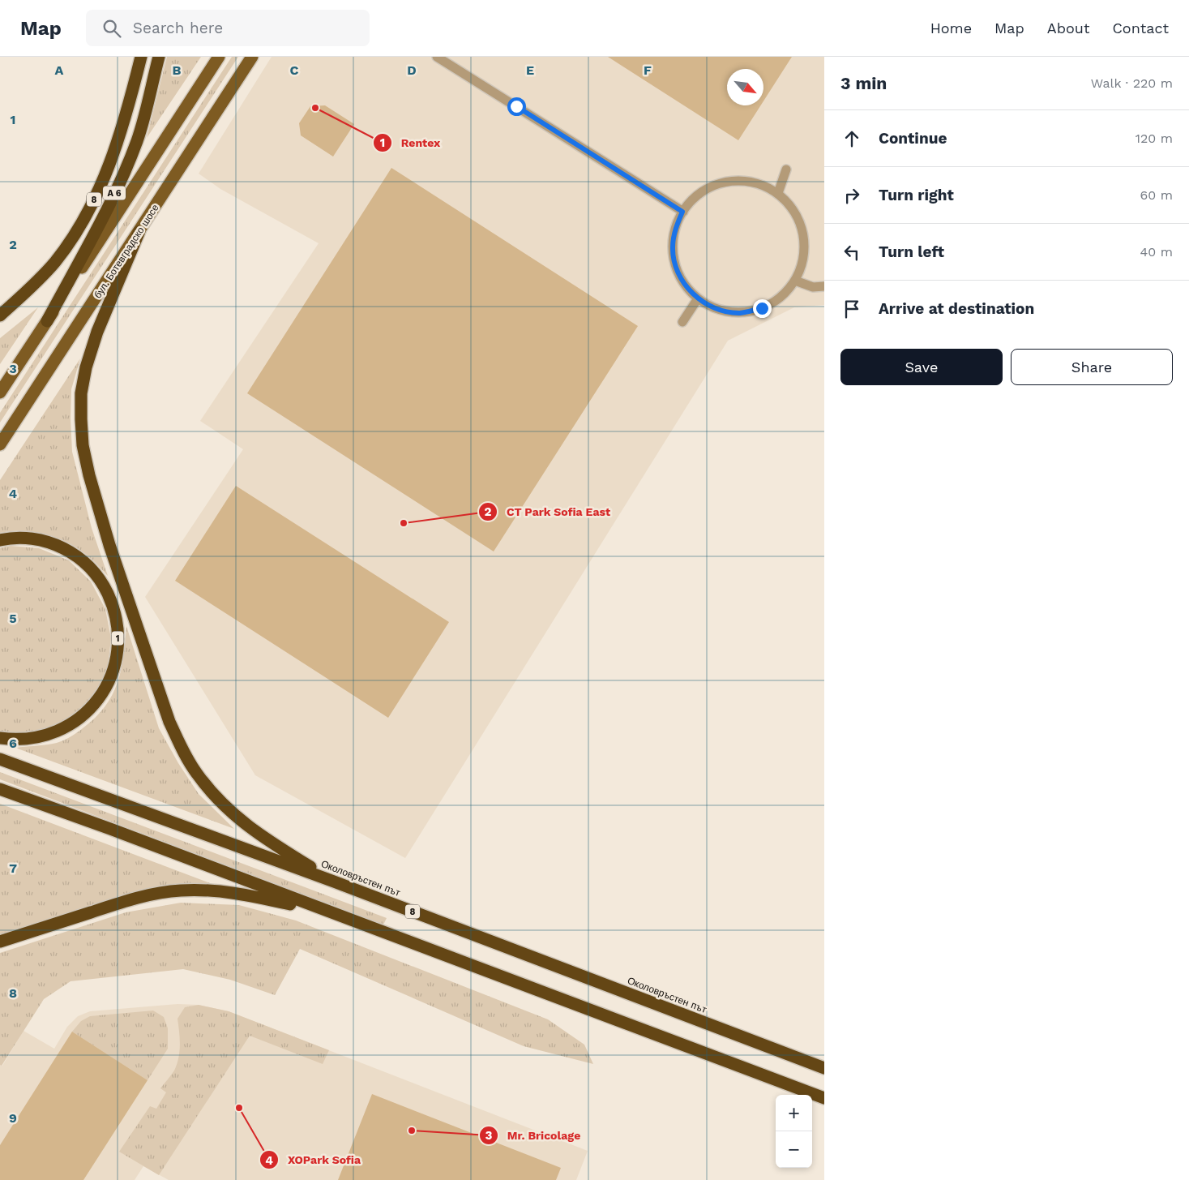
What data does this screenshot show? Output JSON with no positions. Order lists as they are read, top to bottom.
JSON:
{
  "streets": {
    "highway": [
      "A 6",
      "8",
      "1",
      "Околовръстен път"
    ],
    "main road": ["бул. Ботевградско шосе"]
  },
  "places": [
    "Rentex",
    "CT Park Sofia East",
    "XOPark Sofia",
    "Mr. Bricolage"
  ],
  "north": "bottom right",
  "page": {
    "header": "Map",
    "search": "Search here",
    "nav": [
      "Home",
      "Map",
      "About",
      "Contact"
    ],
    "heading": ["3 min", "Walk · 220 m"],
    "list": [
      ["Continue", "120 m"],
      ["Turn right", "60 m"],
      ["Turn left", "40 m"],
      "Arrive at destination"
    ],
    "buttons": ["Save", "Share"],
    "map_buttons": ["+", "−"]
  },
  "grid": {
    "columns": [
      "A",
      "B",
      "C",
      "D",
      "E",
      "F"
    ],
    "rows": [
      "1",
      "2",
      "3",
      "4",
      "5",
      "6",
      "7",
      "8",
      "9"
    ]
  }
}
